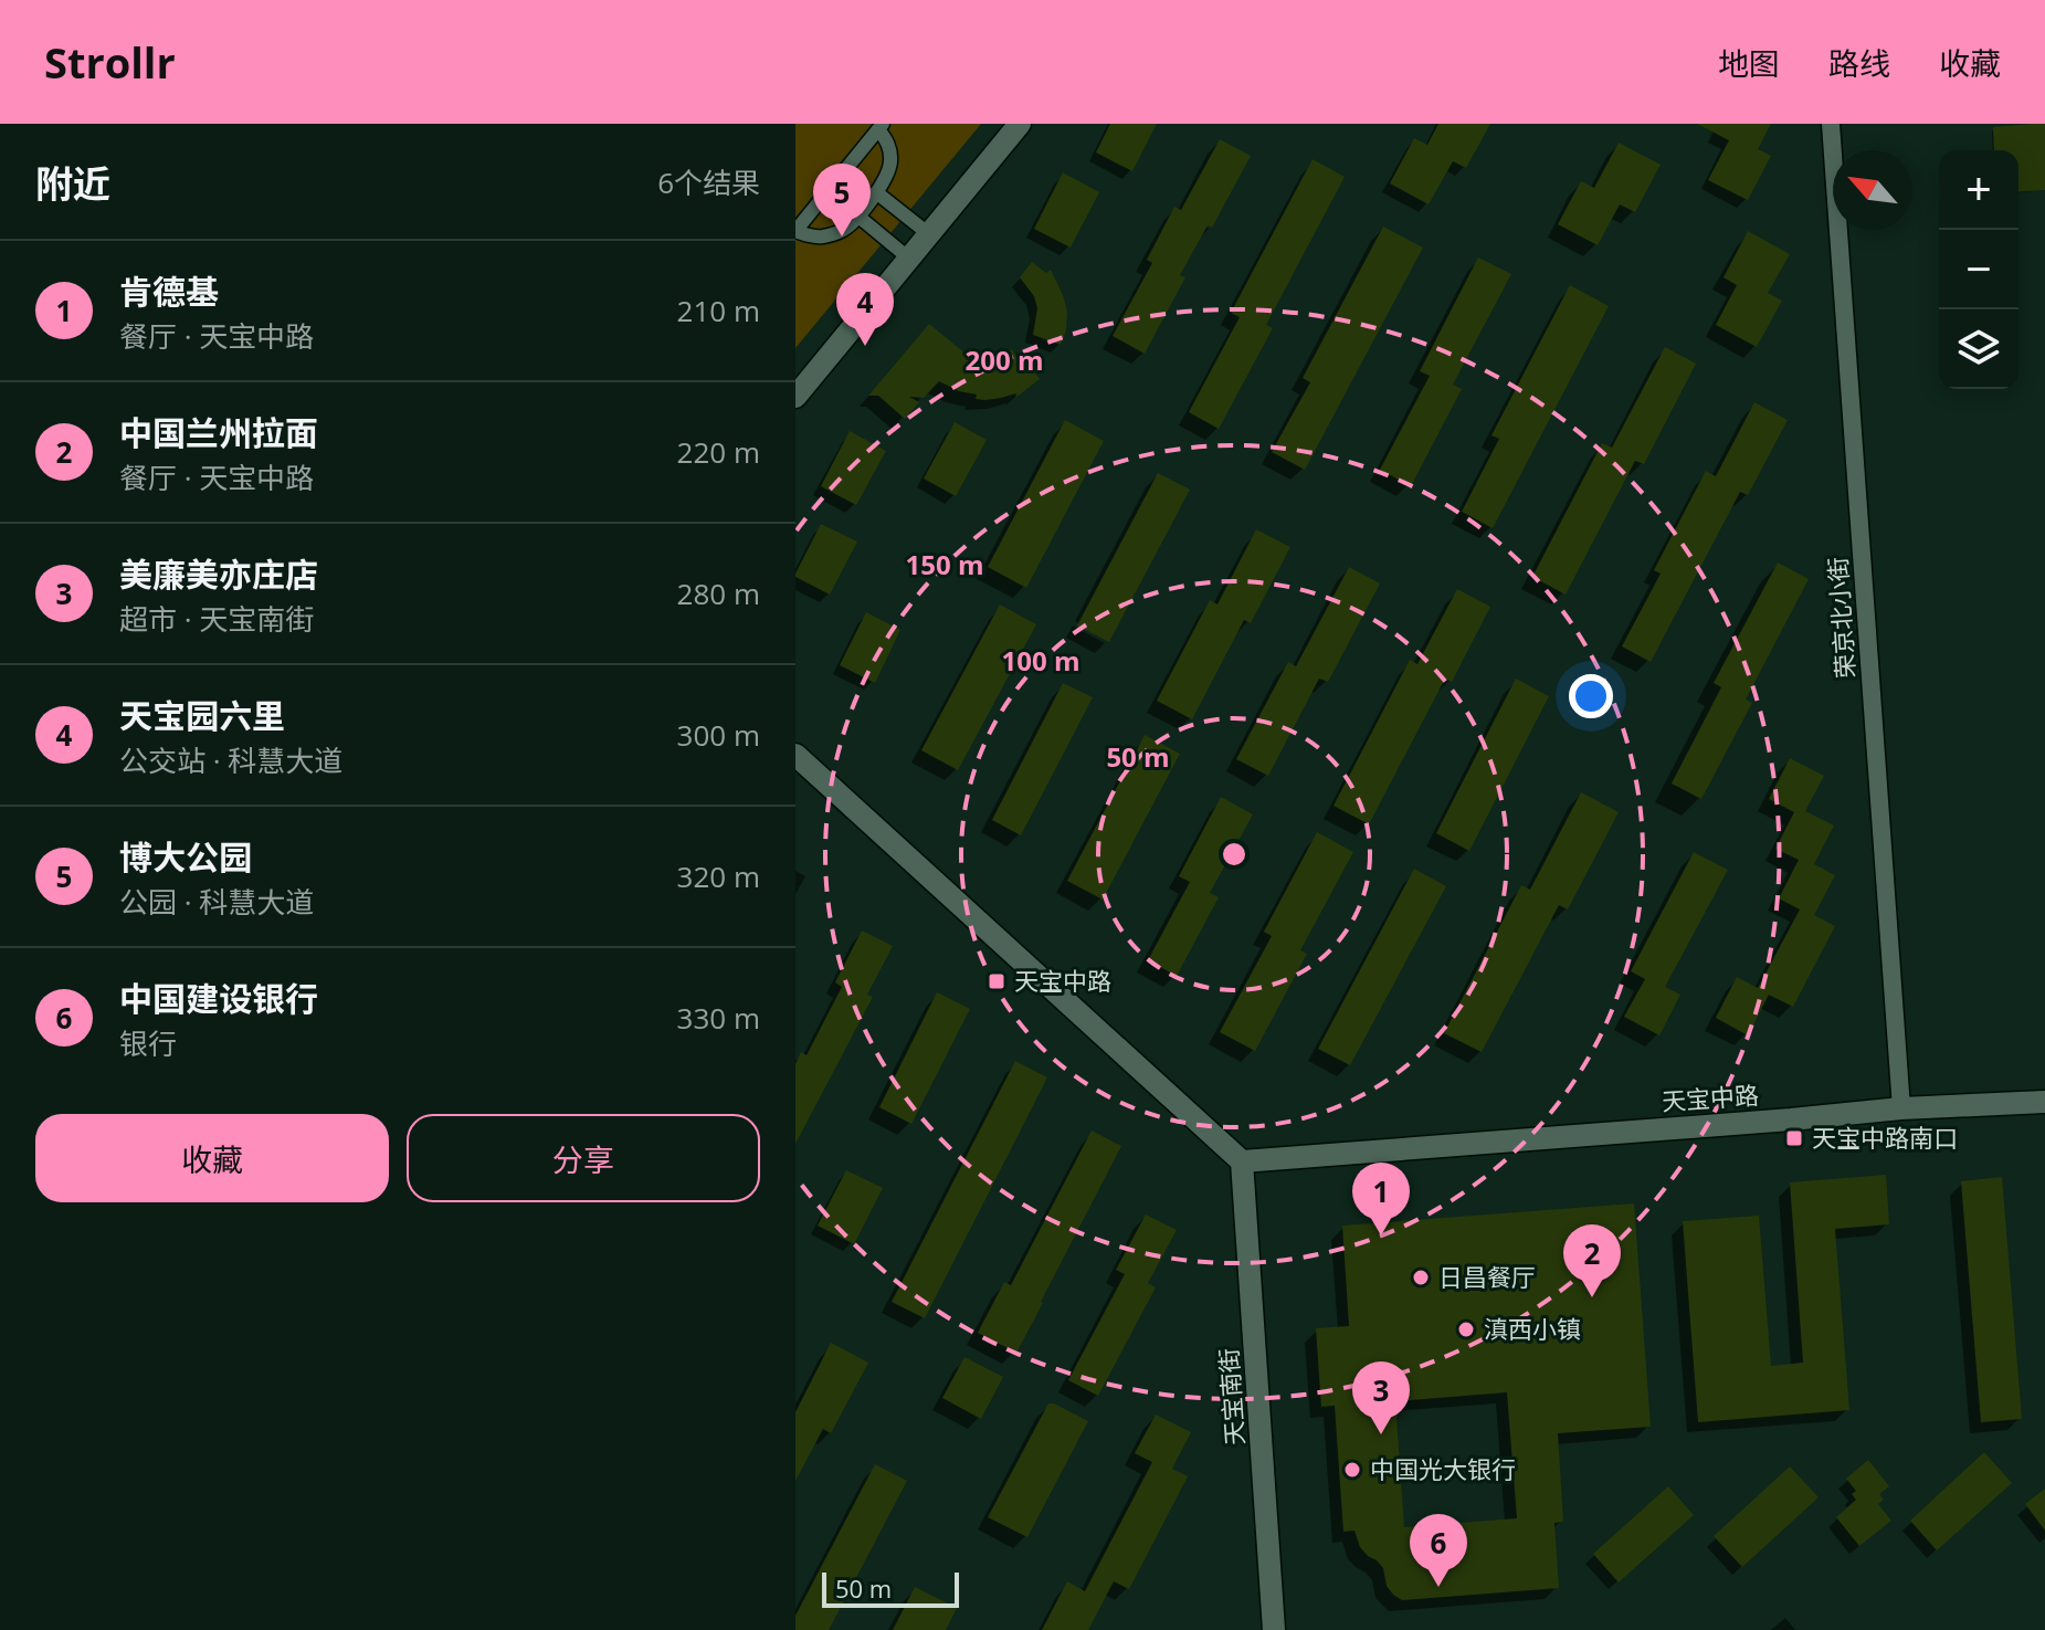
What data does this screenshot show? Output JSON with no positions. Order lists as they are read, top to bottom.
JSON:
{
  "streets": {
    "street": ["荣京北小街", "天宝中路", "天宝南街"]
  },
  "crossings": [
    ["荣京北小街", "天宝中路"],
    ["天宝中路", "天宝南街"]
  ],
  "places": {
    "transit": ["天宝中路", "天宝中路南口"],
    "other": ["日昌餐厅", "滇西小镇", "中国光大银行"]
  },
  "scale_bar": "50 m",
  "north": "top left",
  "page": {
    "header": "Strollr",
    "nav": ["地图", "路线", "收藏"],
    "heading": ["附近", "6个结果"],
    "map_buttons": ["+", "−"],
    "pins": [
      "5",
      "4",
      "1",
      "2",
      "3",
      "6"
    ],
    "list": [
      {
        "mark": "1",
        "name": "肯德基",
        "note": "餐厅 · 天宝中路",
        "value": "210 m"
      },
      {
        "mark": "2",
        "name": "中国兰州拉面",
        "note": "餐厅 · 天宝中路",
        "value": "220 m"
      },
      {
        "mark": "3",
        "name": "美廉美亦庄店",
        "note": "超市 · 天宝南街",
        "value": "280 m"
      },
      {
        "mark": "4",
        "name": "天宝园六里",
        "note": "公交站 · 科慧大道",
        "value": "300 m"
      },
      {
        "mark": "5",
        "name": "博大公园",
        "note": "公园 · 科慧大道",
        "value": "320 m"
      },
      {
        "mark": "6",
        "name": "中国建设银行",
        "note": "银行",
        "value": "330 m"
      }
    ],
    "buttons": ["收藏", "分享"],
    "scale": "50 m"
  },
  "rings": [
    "200 m",
    "150 m",
    "100 m",
    "50 m"
  ]
}
